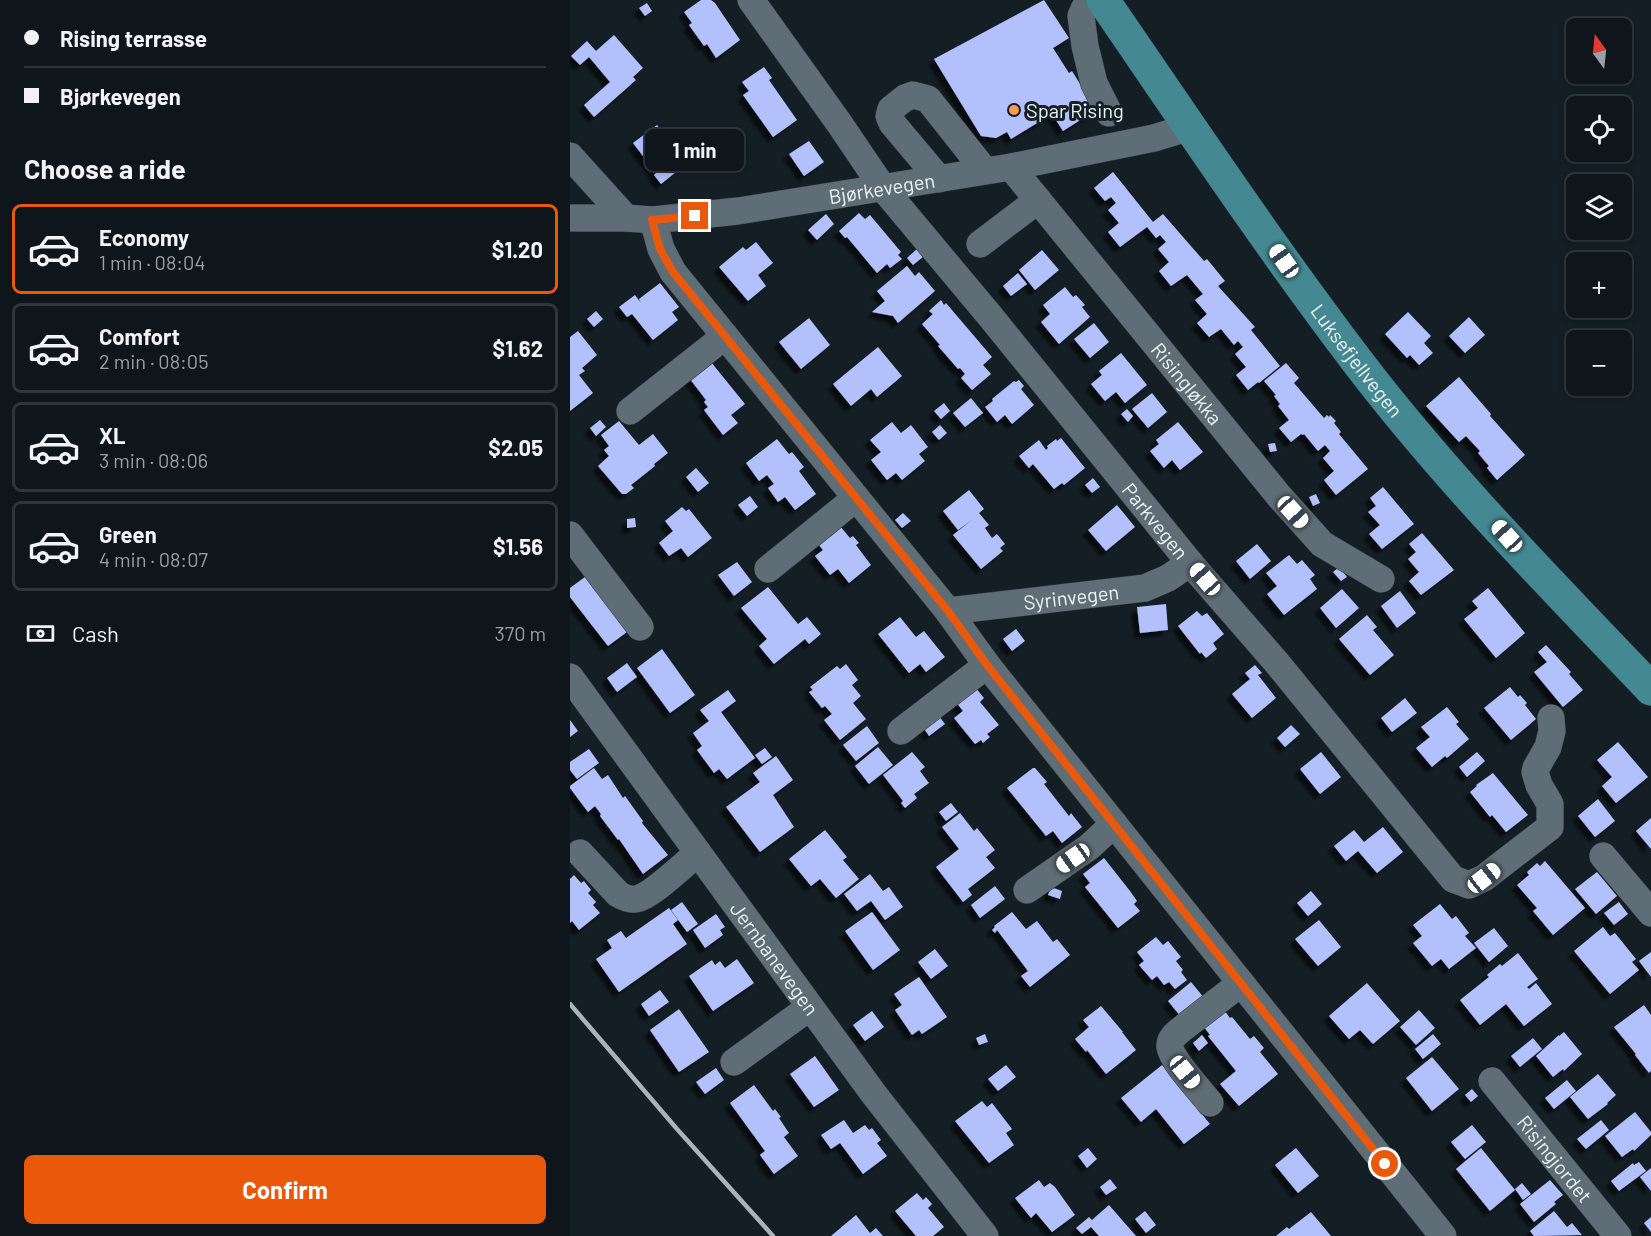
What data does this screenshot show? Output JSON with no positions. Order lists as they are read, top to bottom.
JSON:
{
  "streets": {
    "main road": ["Luksefjellvegen"],
    "street": [
      "Bjørkevegen",
      "Risingløkka",
      "Parkvegen",
      "Syrinvegen",
      "Jernbanevegen",
      "Risingjordet"
    ]
  },
  "crossings": [
    ["Bjørkevegen", "Luksefjellvegen"],
    ["Bjørkevegen", "Risingløkka"],
    ["Bjørkevegen", "Parkvegen"],
    ["Parkvegen", "Syrinvegen"]
  ],
  "places": ["Spar Rising"],
  "north": "top",
  "page": {
    "banner": ["Rising terrasse", "Bjørkevegen"],
    "map_buttons": ["+", "−"],
    "bubble": "1 min",
    "heading": "Choose a ride",
    "list": [
      {
        "name": "Economy",
        "note": "1 min · 08:04",
        "value": "$1.20"
      },
      {
        "name": "Comfort",
        "note": "2 min · 08:05",
        "value": "$1.62"
      },
      {
        "name": "XL",
        "note": "3 min · 08:06",
        "value": "$2.05"
      },
      {
        "name": "Green",
        "note": "4 min · 08:07",
        "value": "$1.56"
      }
    ],
    "pay": ["Cash", "370 m"],
    "buttons": "Confirm"
  }
}
